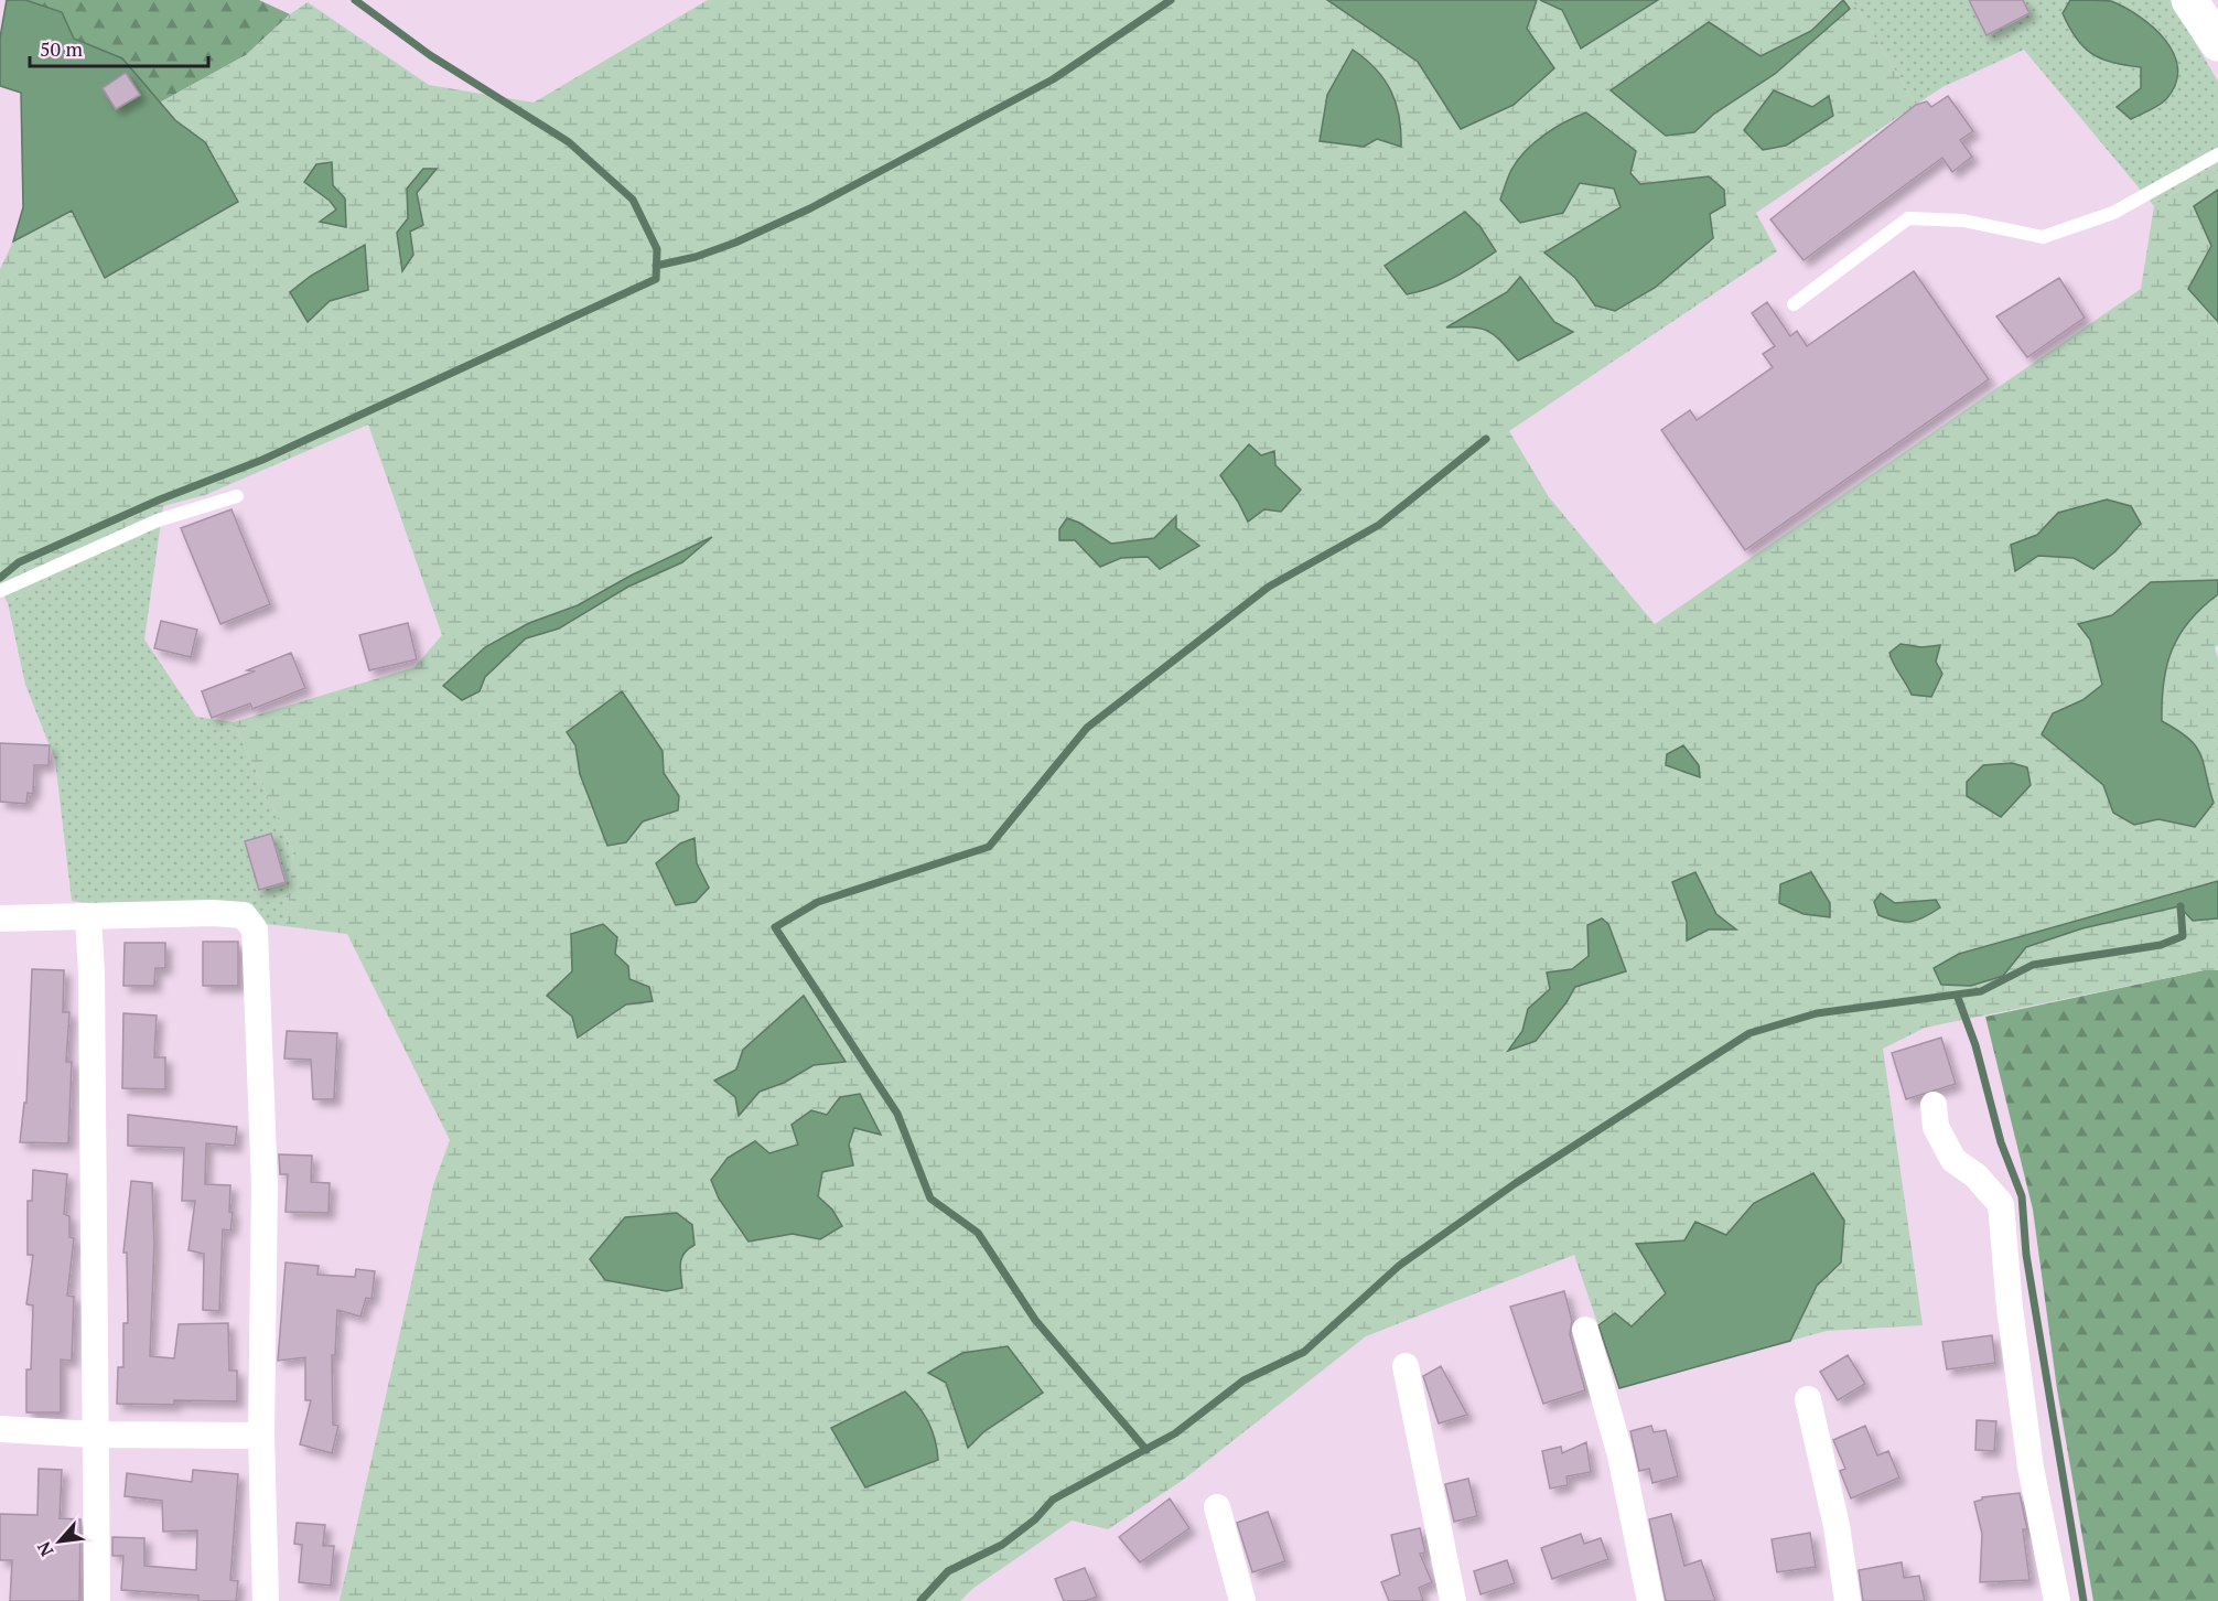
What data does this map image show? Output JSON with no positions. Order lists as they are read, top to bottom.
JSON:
{
  "scale_bar": "50 m",
  "north": "bottom left"
}
